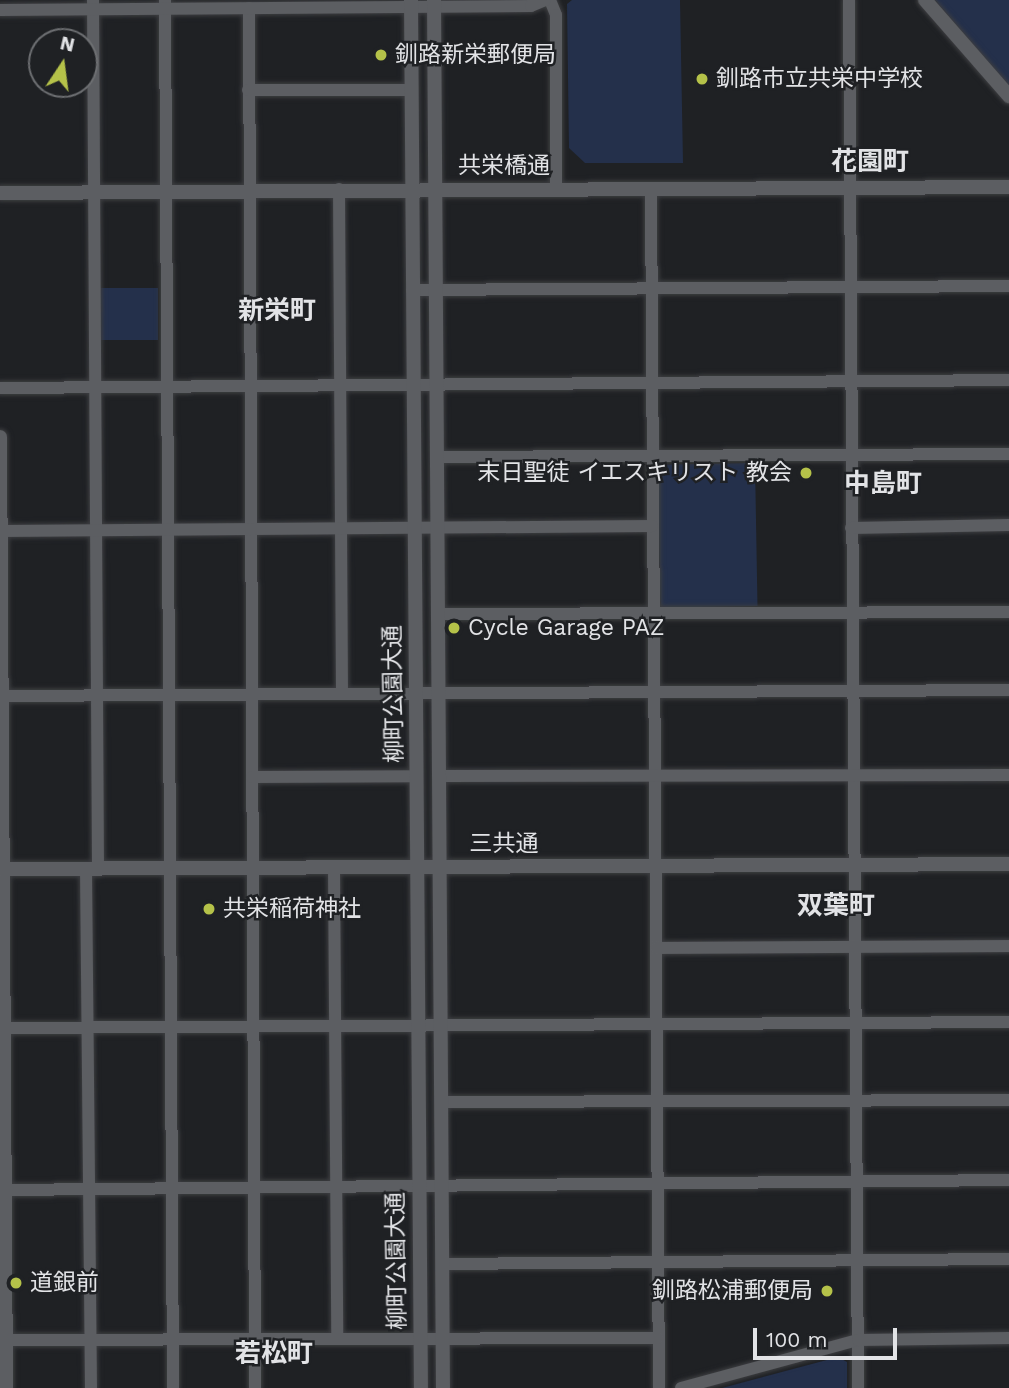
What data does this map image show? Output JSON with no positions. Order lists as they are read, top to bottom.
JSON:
{
  "streets": {
    "street": ["共栄橋通", "柳町公園大通", "三共通"]
  },
  "crossings": [
    ["共栄橋通", "柳町公園大通"],
    ["柳町公園大通", "三共通"]
  ],
  "districts": [
    "花園町",
    "新栄町",
    "中島町",
    "双葉町",
    "若松町"
  ],
  "places": [
    "釧路新栄郵便局",
    "釧路市立共栄中学校",
    "末日聖徒 イエスキリスト 教会",
    "Cycle Garage PAZ",
    "共栄稲荷神社",
    "道銀前",
    "釧路松浦郵便局"
  ],
  "scale_bar": "100 m",
  "north": "top"
}
